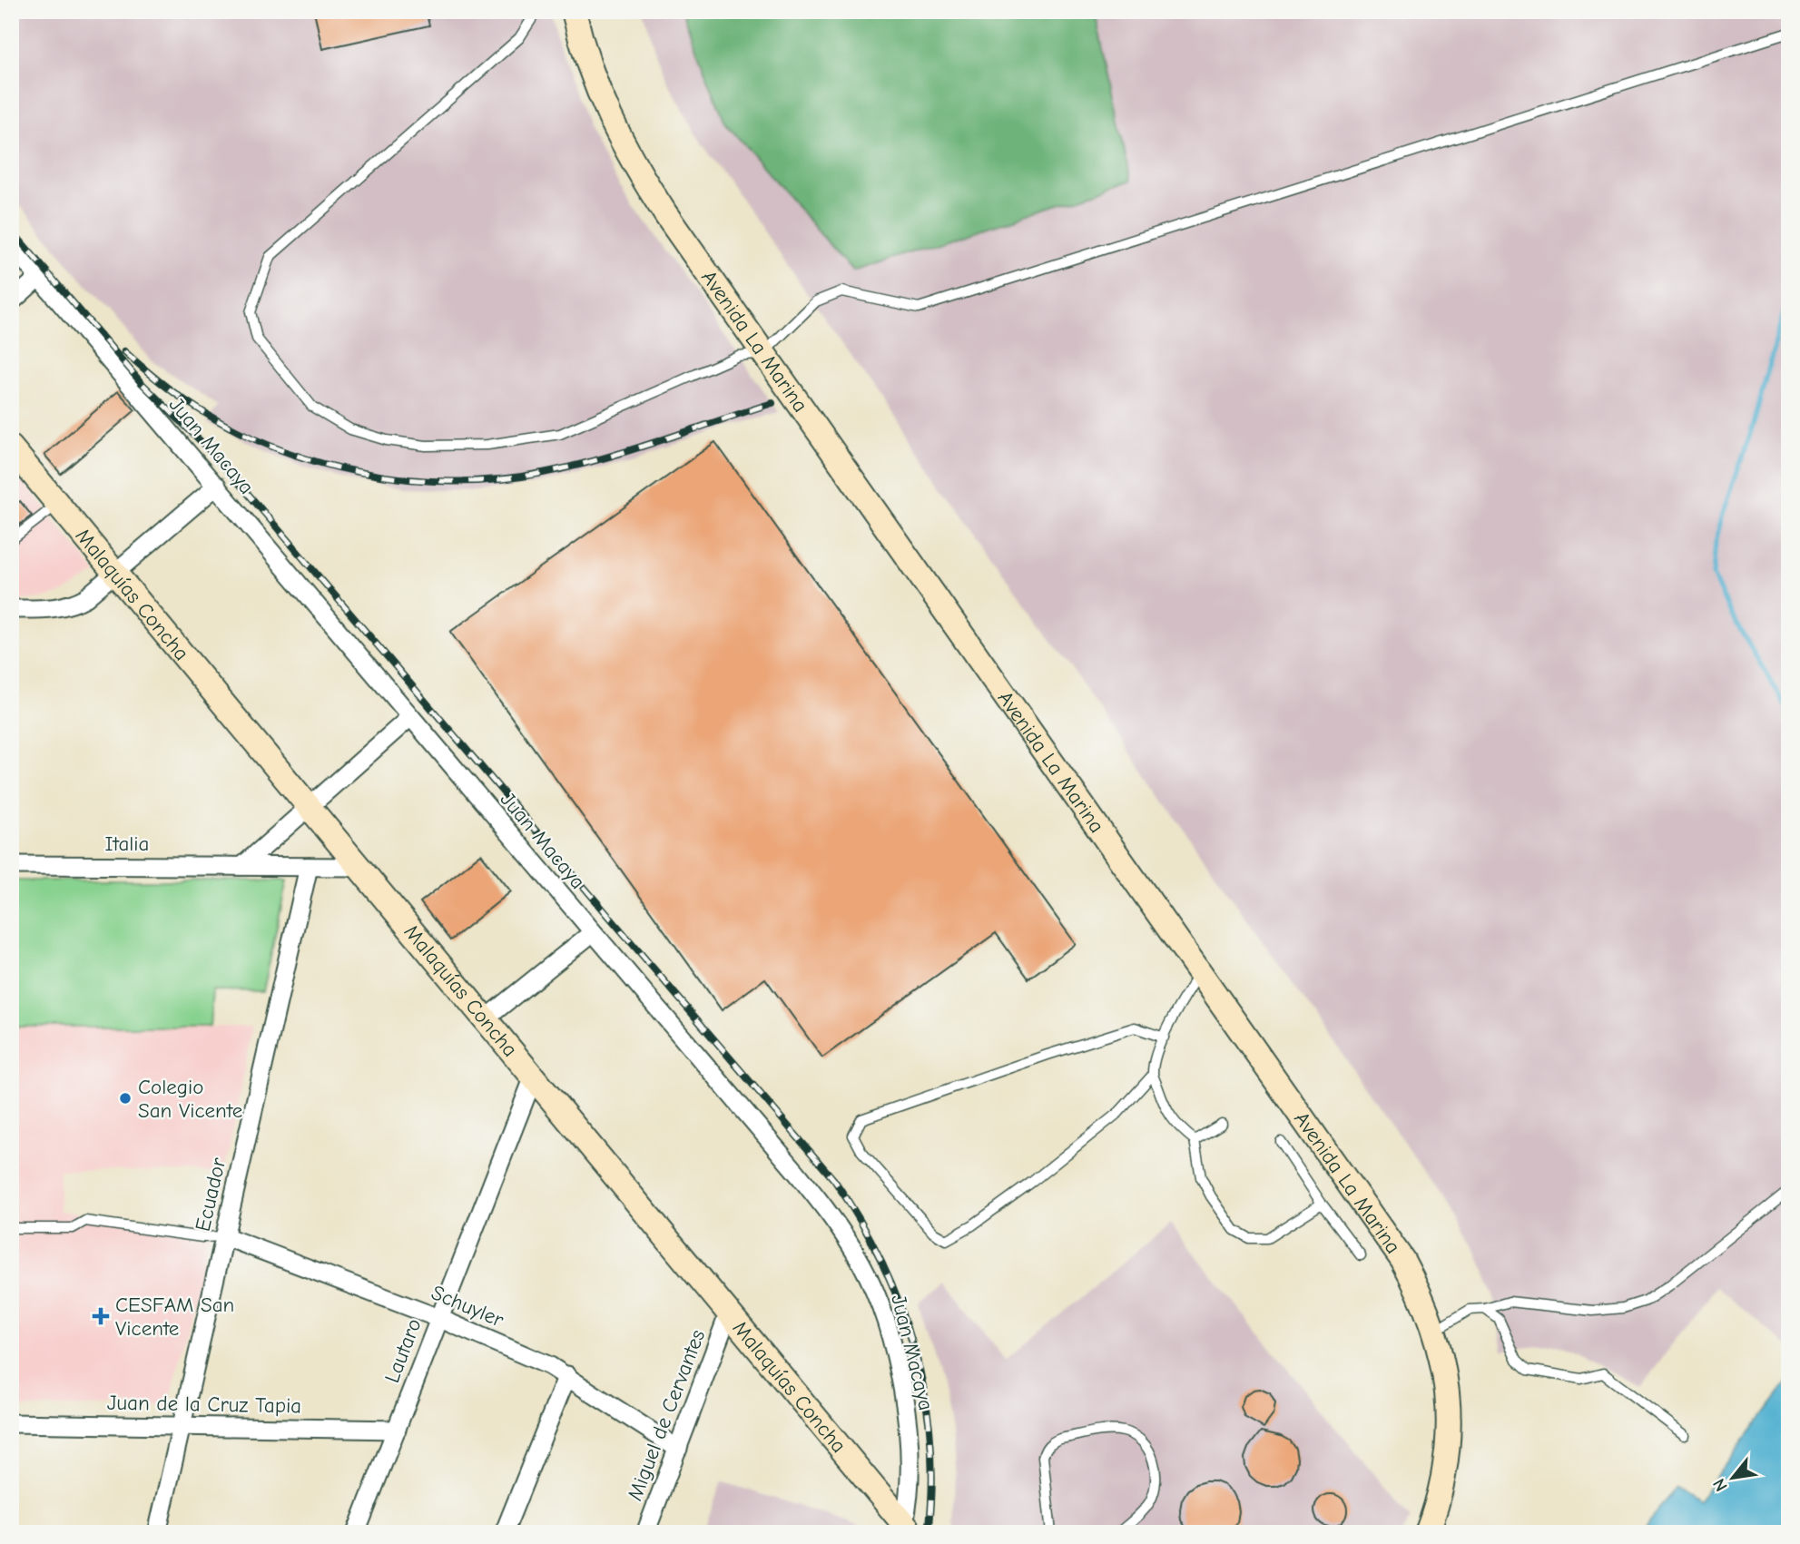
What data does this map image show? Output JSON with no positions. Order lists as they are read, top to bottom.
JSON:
{
  "streets": {
    "main road": ["Avenida La Marina", "Malaquías Concha"],
    "street": [
      "Juan Macaya",
      "Italia",
      "Ecuador",
      "Schuyler",
      "Lautaro",
      "Juan de la Cruz Tapia",
      "Miguel de Cervantes"
    ]
  },
  "crossings": [
    ["Juan Macaya", "Malaquías Concha"],
    ["Malaquías Concha", "Italia"],
    ["Malaquías Concha", "Lautaro"],
    ["Malaquías Concha", "Miguel de Cervantes"],
    ["Italia", "Ecuador"],
    ["Ecuador", "Schuyler"],
    ["Ecuador", "Juan de la Cruz Tapia"],
    ["Schuyler", "Lautaro"],
    ["Schuyler", "Miguel de Cervantes"],
    ["Lautaro", "Juan de la Cruz Tapia"]
  ],
  "places": {
    "other": ["Colegio San Vicente"],
    "health": ["CESFAM San Vicente"]
  },
  "north": "bottom left"
}
